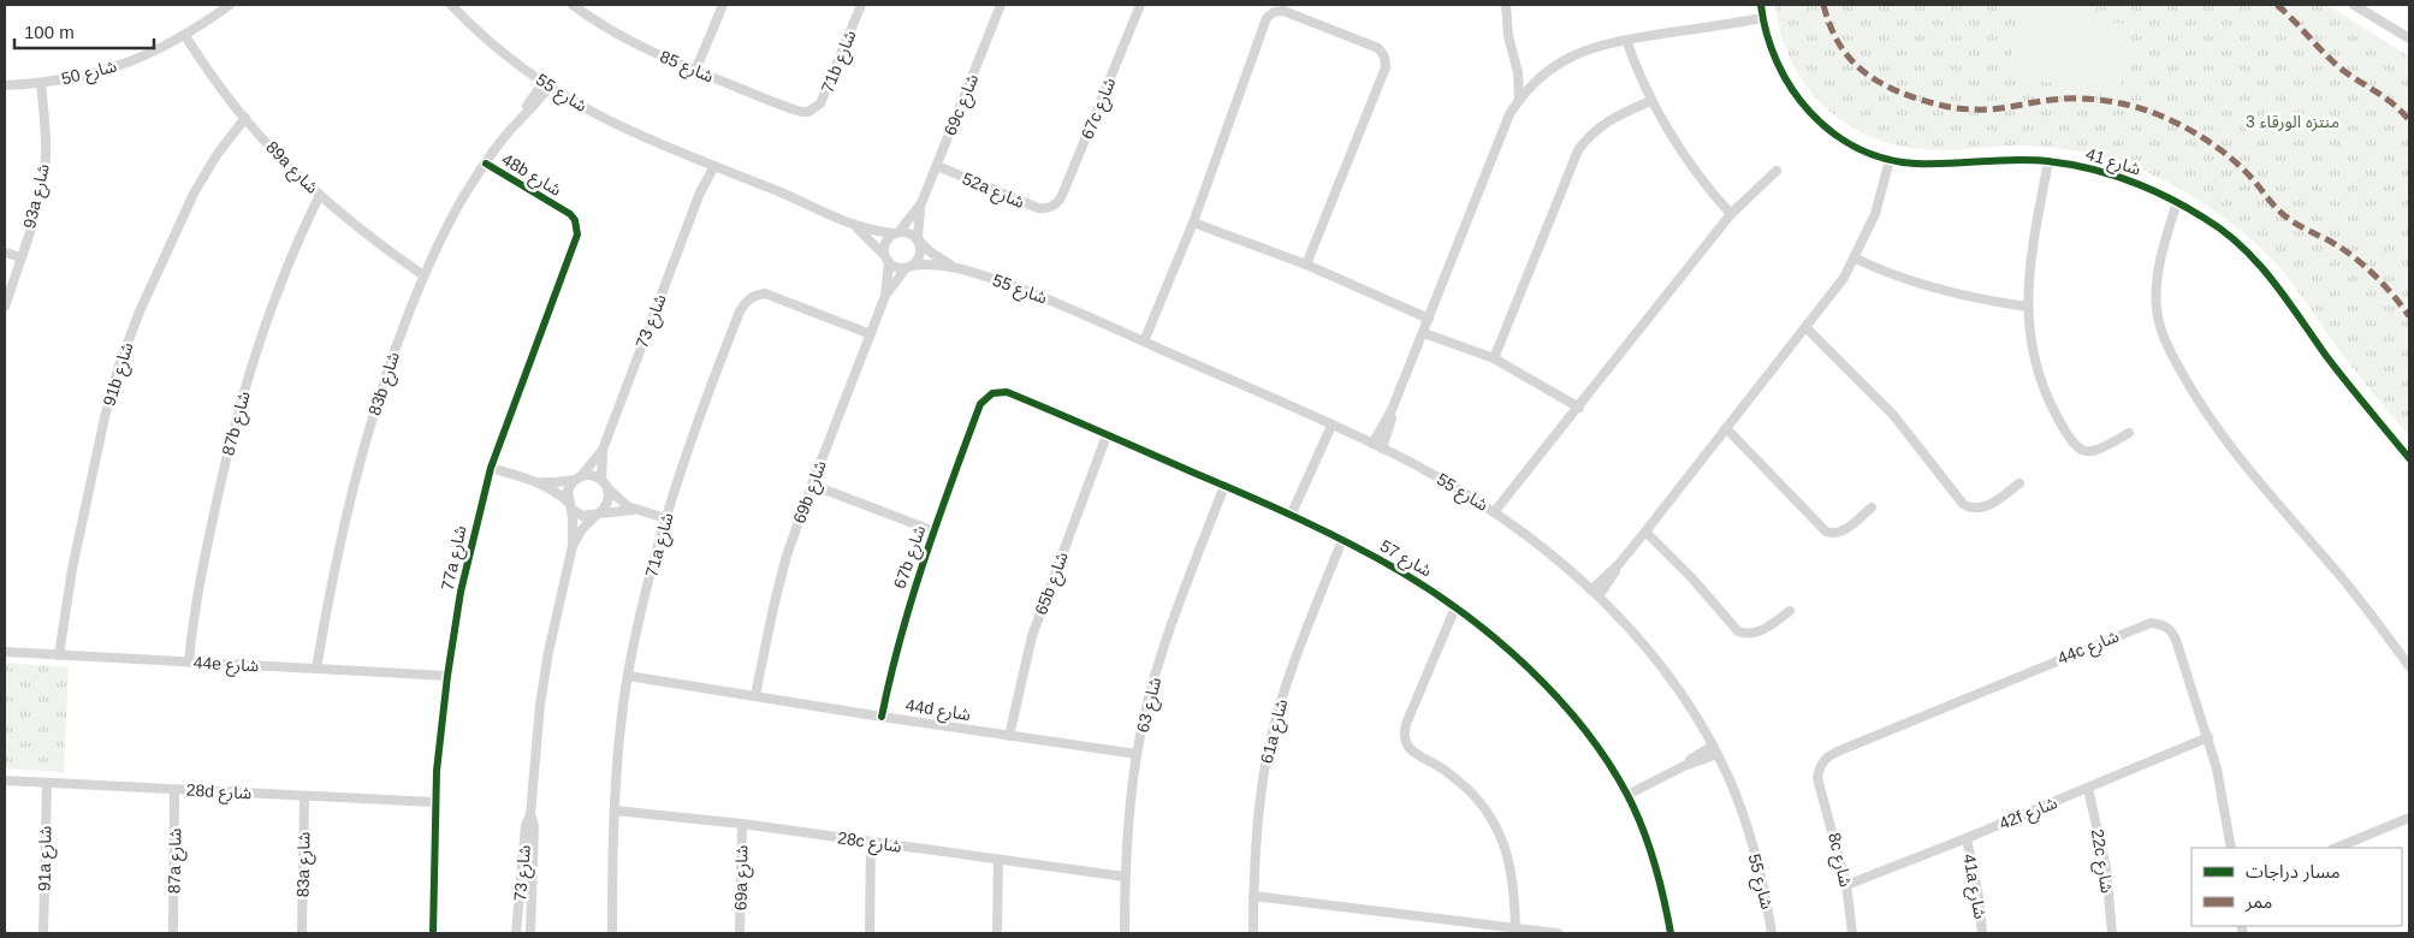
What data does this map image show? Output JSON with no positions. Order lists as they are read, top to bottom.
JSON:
{
  "streets": {
    "street": [
      "71b شارع",
      "شارع 85",
      "شارع 50",
      "شارع 55",
      "69c شارع",
      "67c شارع",
      "شارع 41",
      "89a شارع",
      "48b شارع",
      "52a شارع",
      "93a شارع",
      "شارع 73",
      "91b شارع",
      "83b شارع",
      "87b شارع",
      "69b شارع",
      "71a شارع",
      "67b شارع",
      "77a شارع",
      "شارع 57",
      "65b شارع",
      "44c شارع",
      "44e شارع",
      "شارع 63",
      "44d شارع",
      "61a شارع",
      "28d شارع",
      "42f شارع",
      "28c شارع",
      "91a شارع",
      "8c شارع",
      "87a شارع",
      "22c شارع",
      "83a شارع",
      "69a شارع",
      "41a شارع"
    ]
  },
  "crossings": [
    ["71b شارع", "شارع 85"],
    ["شارع 50", "89a شارع"],
    ["شارع 50", "93a شارع"],
    ["شارع 55", "69c شارع"],
    ["شارع 55", "شارع 73"],
    ["شارع 55", "83b شارع"],
    ["شارع 55", "69b شارع"],
    ["69c شارع", "52a شارع"],
    ["69c شارع", "69b شارع"],
    ["67c شارع", "52a شارع"],
    ["89a شارع", "91b شارع"],
    ["89a شارع", "83b شارع"],
    ["89a شارع", "87b شارع"],
    ["48b شارع", "83b شارع"],
    ["48b شارع", "77a شارع"],
    ["91b شارع", "44e شارع"],
    ["83b شارع", "44e شارع"],
    ["87b شارع", "44e شارع"],
    ["69b شارع", "71a شارع"],
    ["69b شارع", "44d شارع"],
    ["71a شارع", "44d شارع"],
    ["71a شارع", "28c شارع"],
    ["67b شارع", "شارع 57"],
    ["67b شارع", "44d شارع"],
    ["77a شارع", "44e شارع"],
    ["77a شارع", "28d شارع"],
    ["شارع 57", "65b شارع"],
    ["شارع 57", "شارع 63"],
    ["شارع 57", "61a شارع"],
    ["65b شارع", "44d شارع"],
    ["44c شارع", "42f شارع"],
    ["44c شارع", "8c شارع"],
    ["شارع 63", "44d شارع"],
    ["شارع 63", "28c شارع"],
    ["28d شارع", "91a شارع"],
    ["28d شارع", "87a شارع"],
    ["28d شارع", "83a شارع"],
    ["42f شارع", "8c شارع"],
    ["42f شارع", "22c شارع"],
    ["42f شارع", "41a شارع"],
    ["28c شارع", "69a شارع"]
  ],
  "parks": ["منتزه الورقاء 3"],
  "legend": ["مسار دراجات", "ممر"],
  "scale_bar": "100 m"
}
